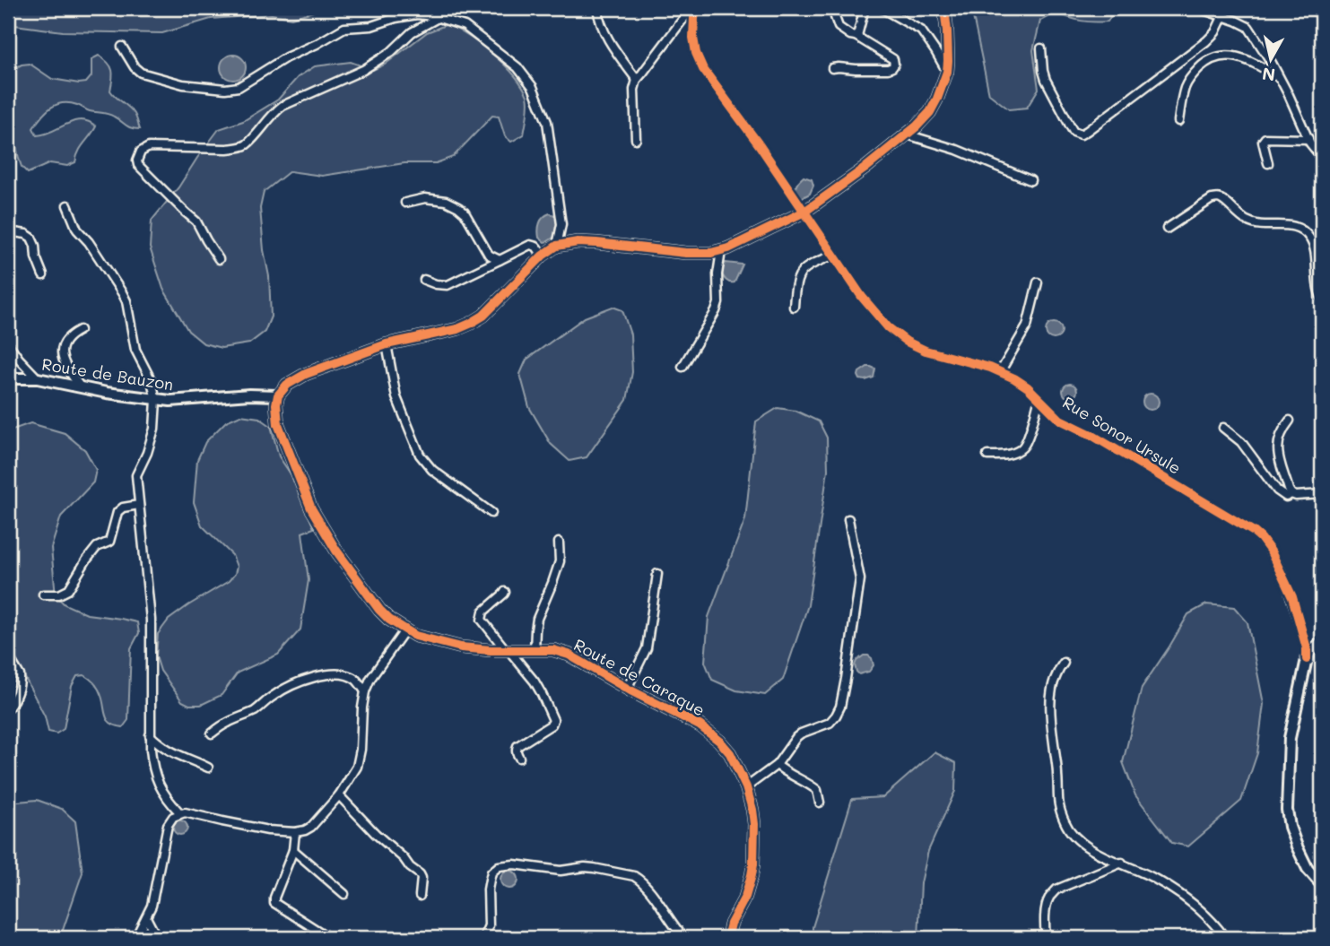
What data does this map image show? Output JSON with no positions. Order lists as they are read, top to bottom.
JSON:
{
  "streets": {
    "street": ["Route de Bauzon", "Rue Sonor Ursule", "Route de Caraque"]
  },
  "crossings": [
    ["Route de Bauzon", "Route de Caraque"]
  ],
  "north": "bottom"
}
